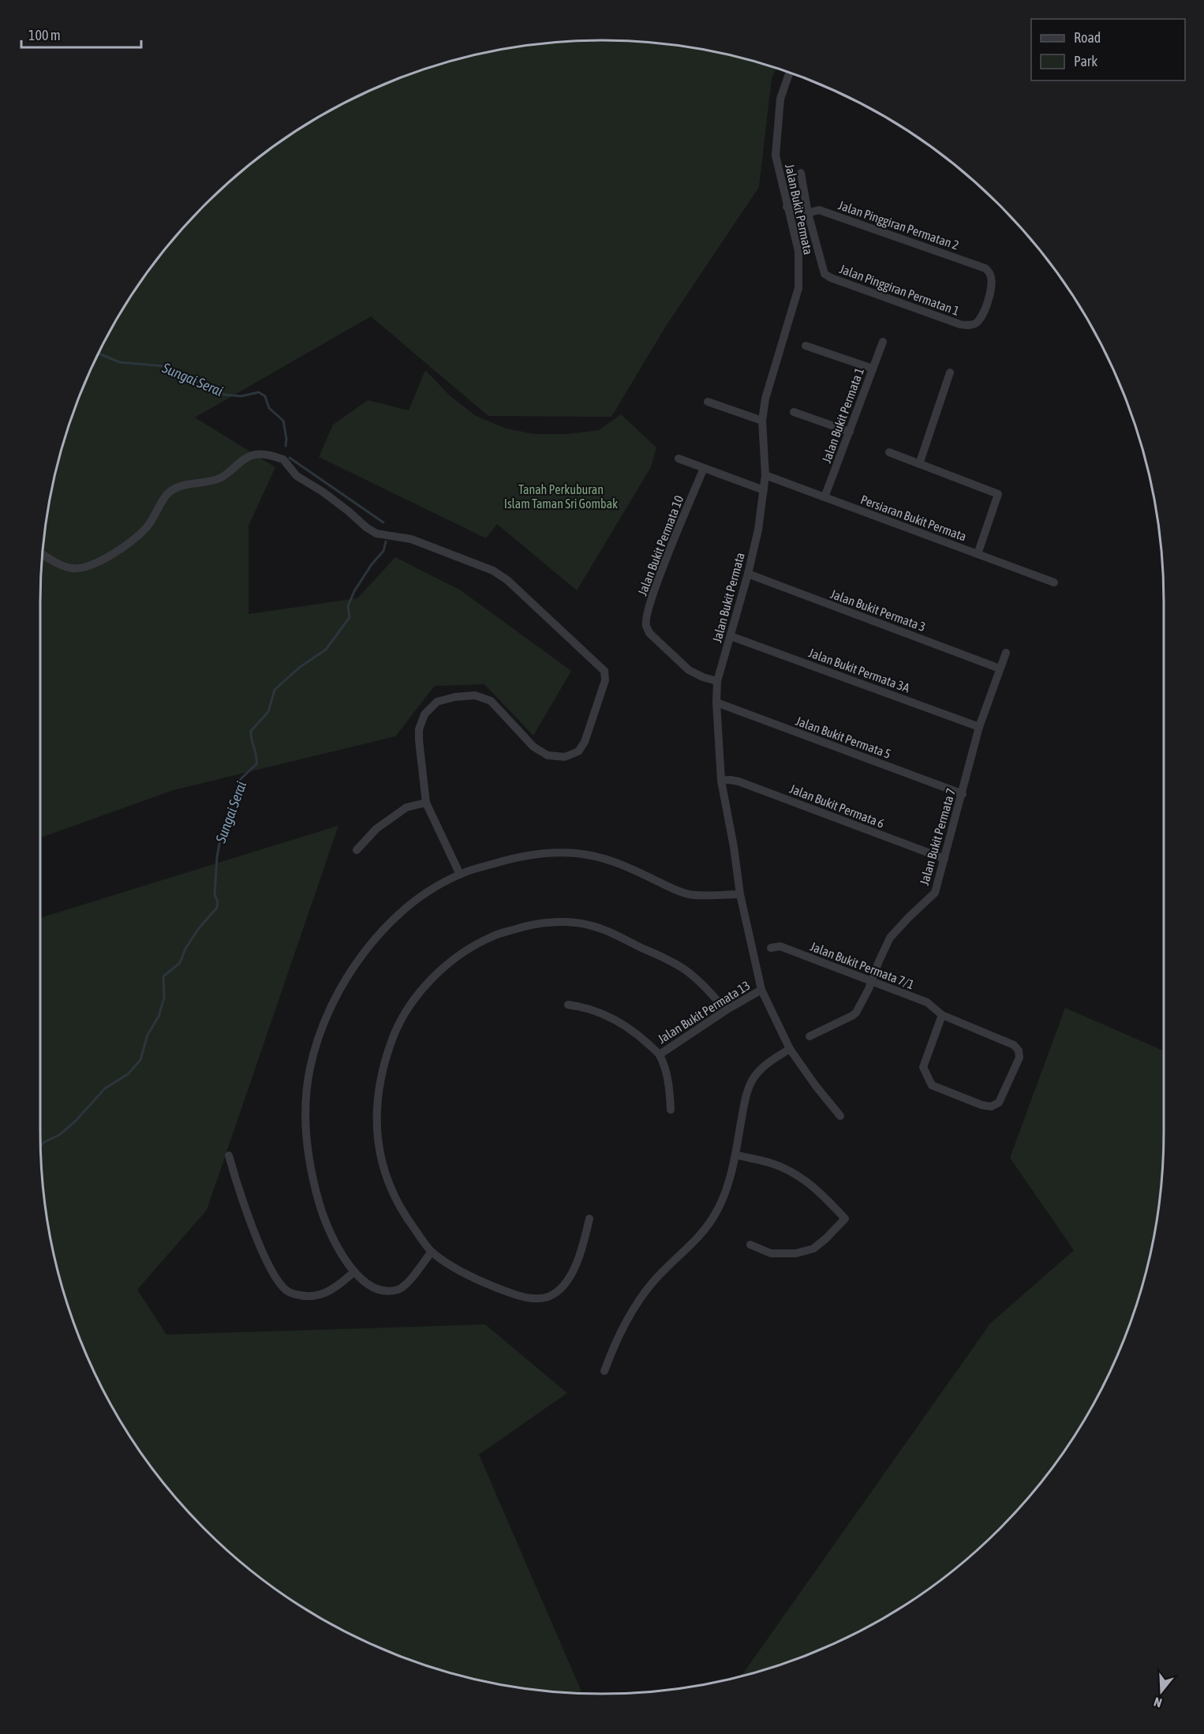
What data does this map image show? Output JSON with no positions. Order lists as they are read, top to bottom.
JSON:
{
  "streets": {
    "street": [
      "Jalan Bukit Permata",
      "Jalan Pinggiran Permatan 2",
      "Jalan Pinggiran Permatan 1",
      "Jalan Bukit Permata 1",
      "Persiaran Bukit Permata",
      "Jalan Bukit Permata 10",
      "Jalan Bukit Permata 3",
      "Jalan Bukit Permata 3A",
      "Jalan Bukit Permata 5",
      "Jalan Bukit Permata 6",
      "Jalan Bukit Permata 7",
      "Jalan Bukit Permata 7/1",
      "Jalan Bukit Permata 13"
    ]
  },
  "crossings": [
    ["Jalan Bukit Permata", "Jalan Pinggiran Permatan 2"],
    ["Jalan Bukit Permata", "Persiaran Bukit Permata"],
    ["Jalan Bukit Permata", "Jalan Bukit Permata 10"],
    ["Jalan Bukit Permata", "Jalan Bukit Permata 3"],
    ["Jalan Bukit Permata", "Jalan Bukit Permata 3A"],
    ["Jalan Bukit Permata", "Jalan Bukit Permata 5"],
    ["Jalan Bukit Permata", "Jalan Bukit Permata 6"],
    ["Jalan Bukit Permata", "Jalan Bukit Permata 13"],
    ["Jalan Pinggiran Permatan 2", "Jalan Pinggiran Permatan 1"],
    ["Jalan Bukit Permata 1", "Persiaran Bukit Permata"],
    ["Jalan Bukit Permata 3", "Jalan Bukit Permata 7"],
    ["Jalan Bukit Permata 3A", "Jalan Bukit Permata 7"],
    ["Jalan Bukit Permata 5", "Jalan Bukit Permata 7"],
    ["Jalan Bukit Permata 6", "Jalan Bukit Permata 7"],
    ["Jalan Bukit Permata 7", "Jalan Bukit Permata 7/1"]
  ],
  "water": ["Sungai Serai"],
  "parks": ["Tanah Perkuburan Islam Taman Sri Gombak"],
  "legend": ["Road", "Park"],
  "scale_bar": "100 m",
  "north": "bottom"
}
